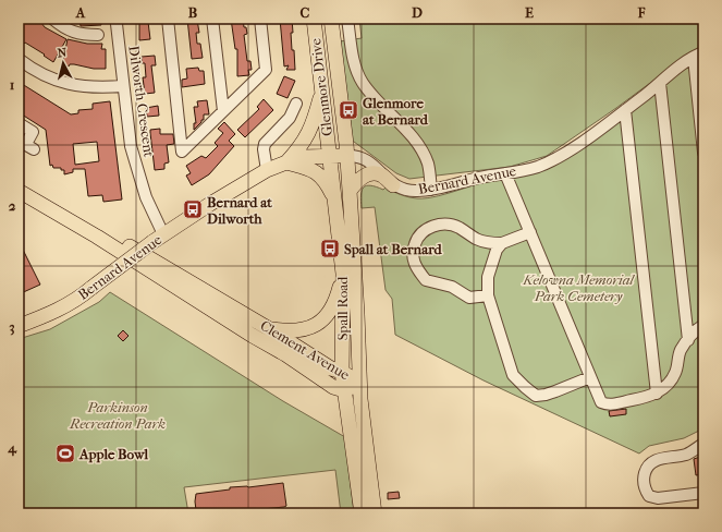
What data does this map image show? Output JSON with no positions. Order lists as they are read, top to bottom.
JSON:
{
  "streets": {
    "main road": [
      "Glenmore Drive",
      "Bernard Avenue",
      "Spall Road",
      "Clement Avenue"
    ],
    "street": ["Dilworth Crescent"]
  },
  "crossings": [
    ["Glenmore Drive", "Bernard Avenue"],
    ["Glenmore Drive", "Spall Road"],
    ["Dilworth Crescent", "Bernard Avenue"],
    ["Bernard Avenue", "Spall Road"],
    ["Spall Road", "Clement Avenue"]
  ],
  "parks": ["Kelowna Memorial Park Cemetery", "Parkinson Recreation Park"],
  "places": {
    "bus stop": ["Glenmore at Bernard", "Bernard at Dilworth", "Spall at Bernard"],
    "sports": ["Apple Bowl"]
  },
  "north": "top",
  "grid": {
    "columns": [
      "A",
      "B",
      "C",
      "D",
      "E",
      "F"
    ],
    "rows": [
      "1",
      "2",
      "3",
      "4"
    ]
  }
}
